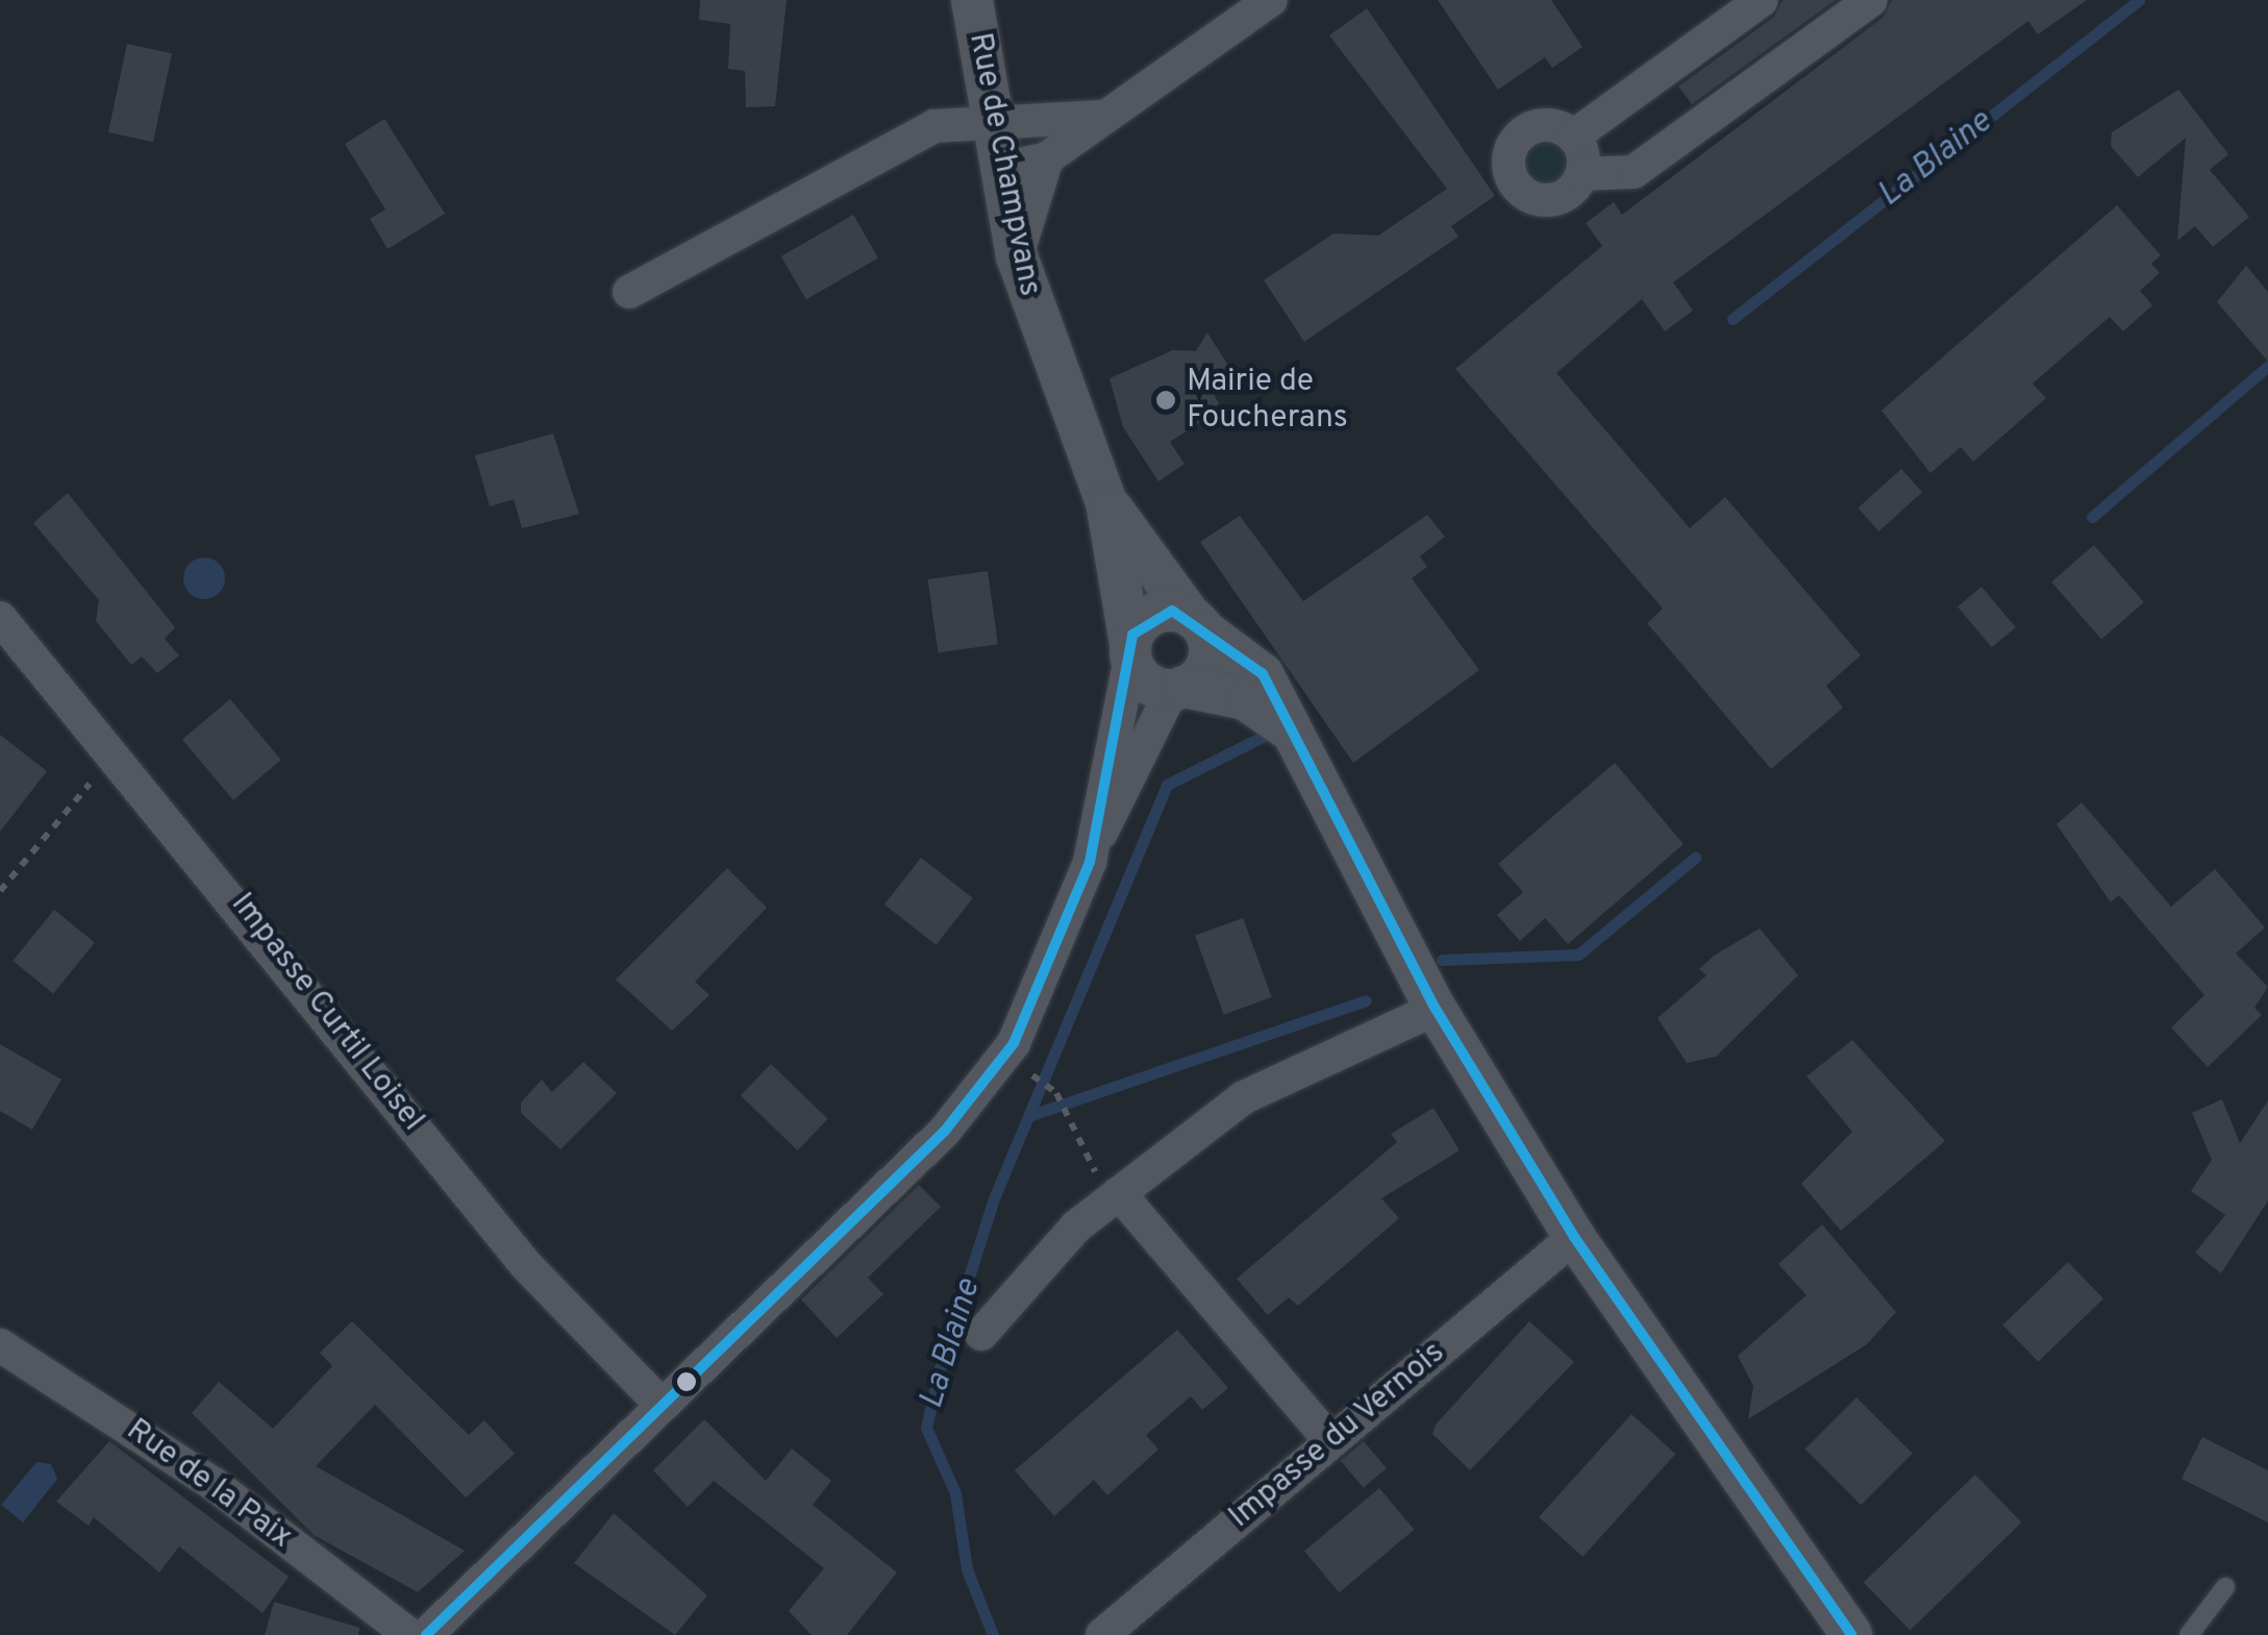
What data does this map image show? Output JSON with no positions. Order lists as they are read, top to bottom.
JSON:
{
  "streets": {
    "street": [
      "Rue de Champvans",
      "Impasse Curtil Loisel",
      "Impasse du Vernois",
      "Rue de la Paix"
    ]
  },
  "crossings": [
    ["Rue de Champvans", "Impasse du Vernois"]
  ],
  "water": ["La Blaine"],
  "places": ["Mairie de Foucherans"]
}
